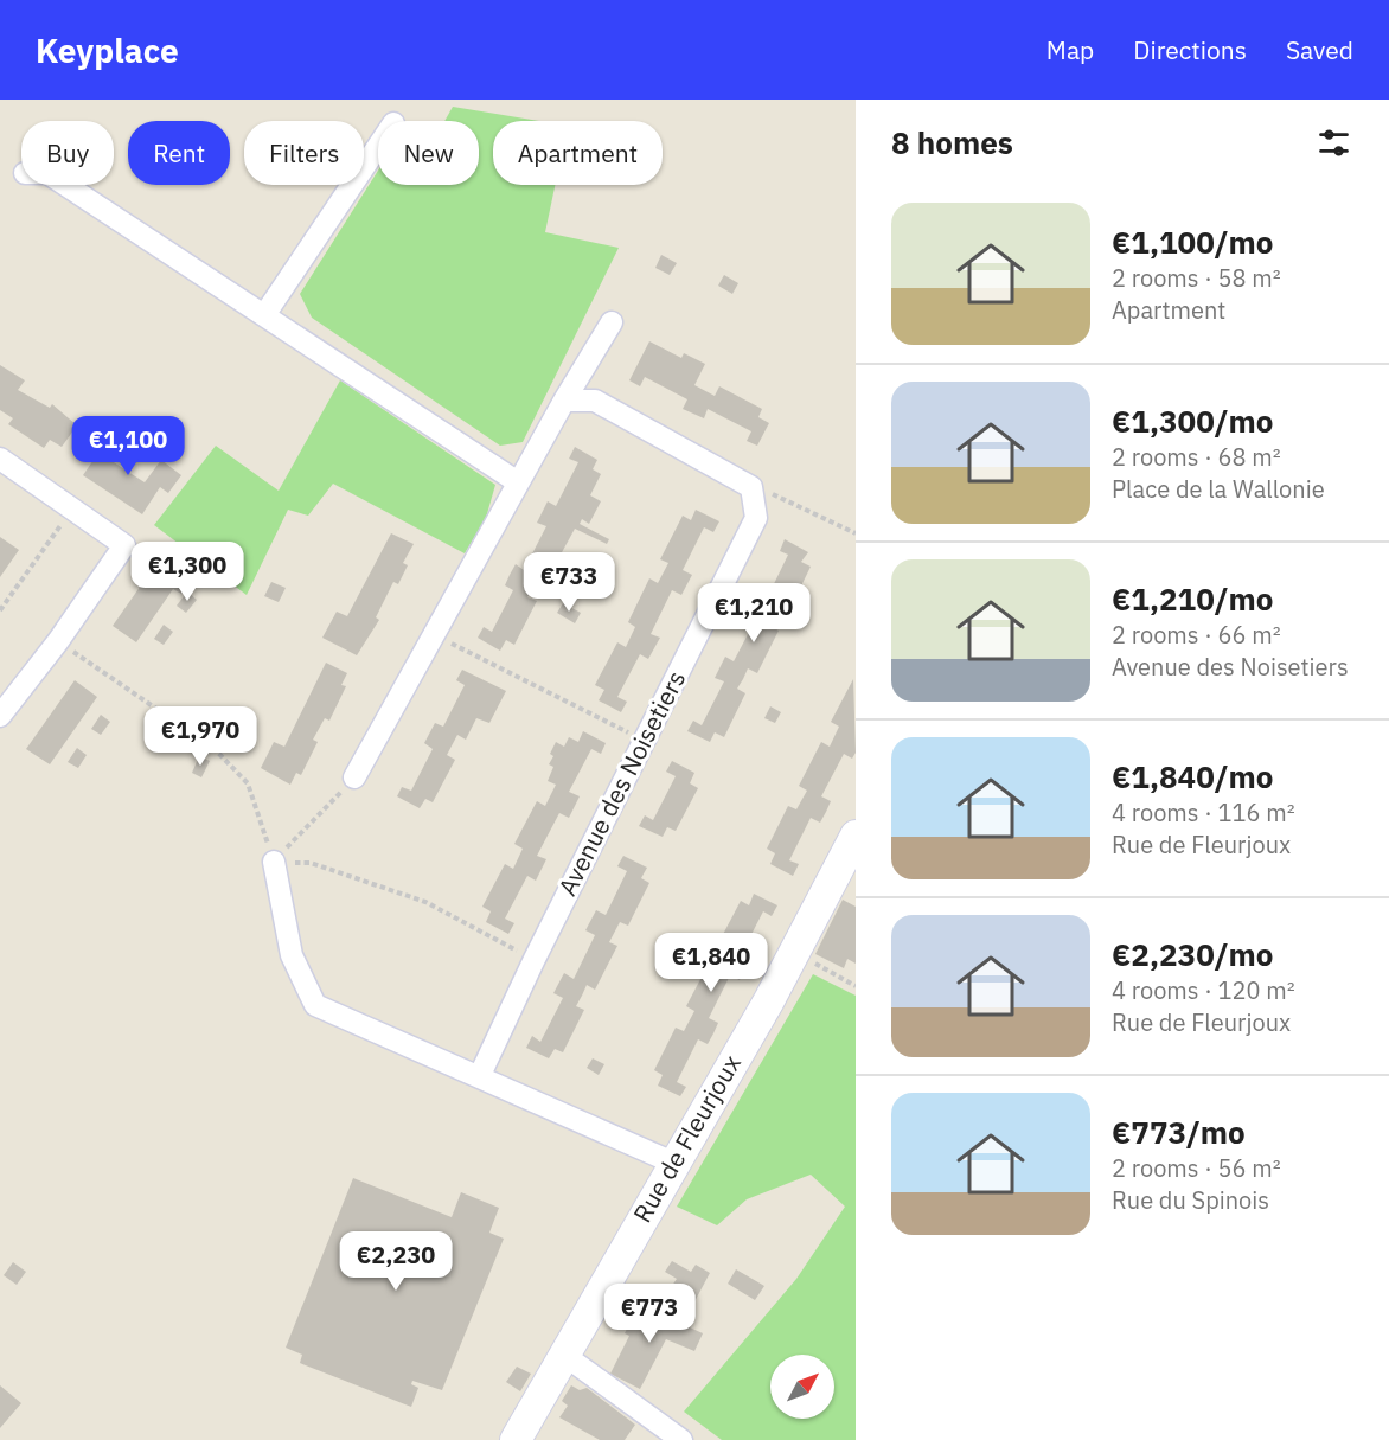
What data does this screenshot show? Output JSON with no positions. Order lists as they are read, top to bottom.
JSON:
{
  "streets": {
    "street": ["Avenue des Noisetiers", "Rue de Fleurjoux"]
  },
  "north": "top right",
  "page": {
    "header": "Keyplace",
    "nav": ["Map", "Directions", "Saved"],
    "heading": "8 homes",
    "chip": [
      "Buy",
      "Rent",
      "Filters",
      "New",
      "Apartment"
    ],
    "list": [
      {
        "name": "€1,100/mo",
        "note": "2 rooms · 58 m² · Apartment"
      },
      {
        "name": "€1,300/mo",
        "note": "2 rooms · 68 m² · Place de la Wallonie"
      },
      {
        "name": "€1,210/mo",
        "note": "2 rooms · 66 m² · Avenue des Noisetiers"
      },
      {
        "name": "€1,840/mo",
        "note": "4 rooms · 116 m² · Rue de Fleurjoux"
      },
      {
        "name": "€2,230/mo",
        "note": "4 rooms · 120 m² · Rue de Fleurjoux"
      },
      {
        "name": "€773/mo",
        "note": "2 rooms · 56 m² · Rue du Spinois"
      }
    ],
    "price": [
      "€1,100",
      "€1,300",
      "€733",
      "€1,210",
      "€1,970",
      "€1,840",
      "€2,230",
      "€773"
    ]
  }
}
